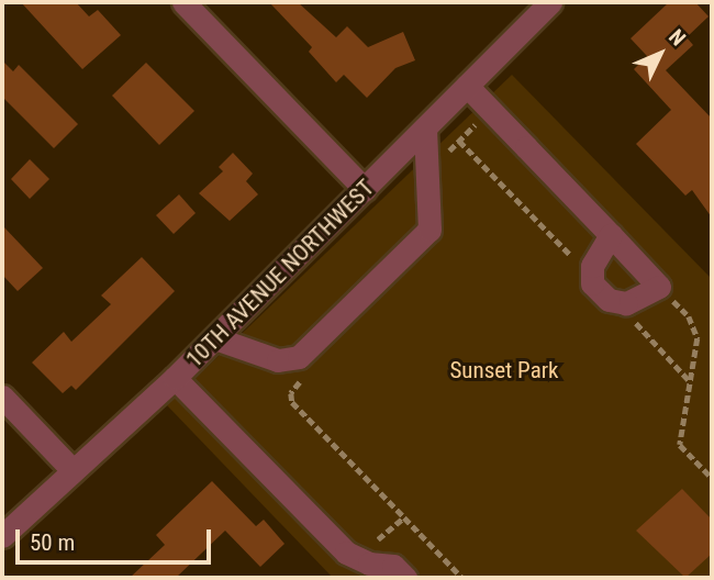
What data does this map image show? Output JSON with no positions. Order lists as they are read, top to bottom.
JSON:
{
  "streets": {
    "street": ["10TH AVENUE NORTHWEST"]
  },
  "parks": ["Sunset Park"],
  "scale_bar": "50 m",
  "north": "top right"
}
